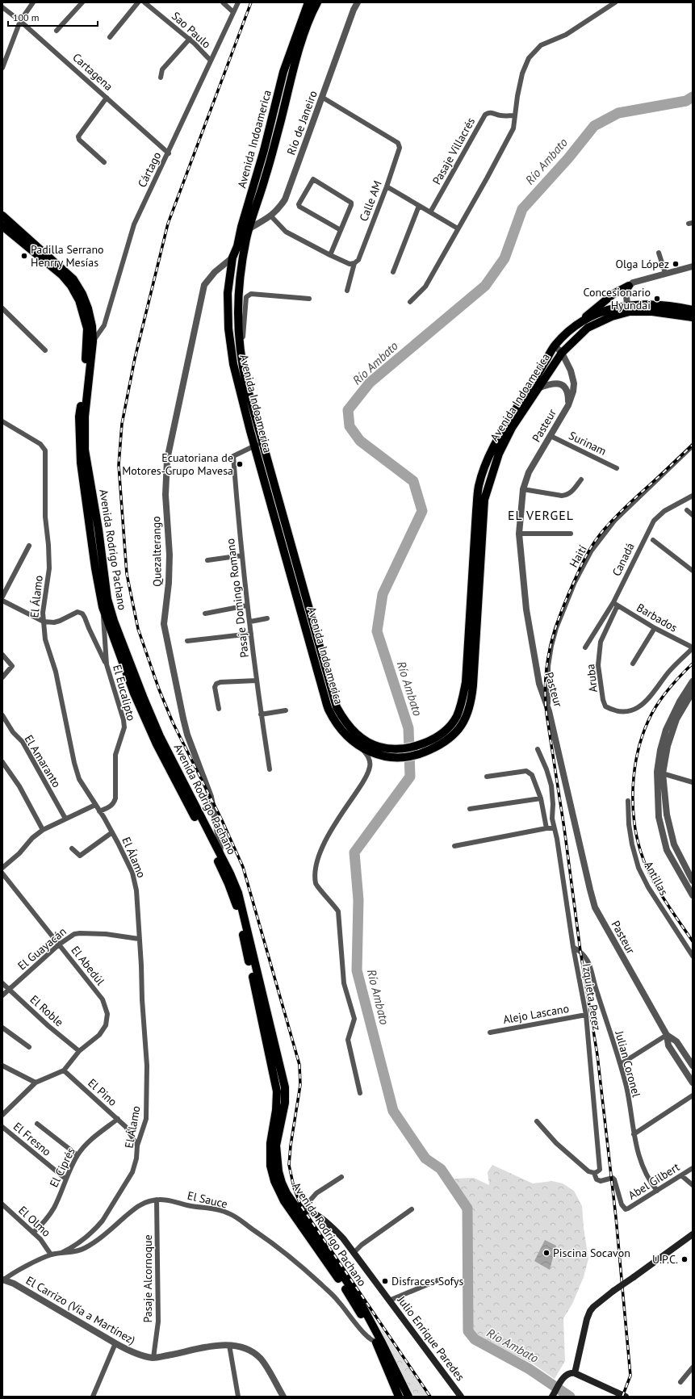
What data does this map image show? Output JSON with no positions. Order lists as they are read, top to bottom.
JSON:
{
  "streets": {
    "main road": ["Avenida Indoamerica", "Avenida Rodrigo Pachano", "Julio Enrique Paredes"],
    "street": [
      "Sao Paulo",
      "Cartagena",
      "Río de Janeiro",
      "Pasaje Villacrés",
      "Cártago",
      "Calle AM",
      "Pasteur",
      "Surinam",
      "Quezalterango",
      "Haití",
      "Canadá",
      "El Álamo",
      "Pasaje Domingo Romano",
      "Barbados",
      "Aruba",
      "El Eucalipto",
      "El Amaranto",
      "Antillas",
      "El Guayacán",
      "El Abedúl",
      "Izquieta Perez",
      "El Roble",
      "Alejo Lascano",
      "Julian Coronel",
      "El Pino",
      "El Fresno",
      "El Ciprés",
      "Abel Gilbert",
      "El Sauce",
      "El Olmo",
      "Pasaje Alcornoque",
      "El Carrizo (Vía a Martínez)"
    ]
  },
  "crossings": [
    ["Sao Paulo", "Cártago"],
    ["Cartagena", "Cártago"],
    ["Río de Janeiro", "Avenida Indoamerica"],
    ["Río de Janeiro", "Calle AM"],
    ["Avenida Indoamerica", "Pasteur"],
    ["Avenida Indoamerica", "Quezalterango"],
    ["Avenida Indoamerica", "Pasaje Domingo Romano"],
    ["Cártago", "Avenida Rodrigo Pachano"],
    ["Pasteur", "Surinam"],
    ["Pasteur", "Haití"],
    ["Avenida Rodrigo Pachano", "Quezalterango"],
    ["Avenida Rodrigo Pachano", "El Eucalipto"],
    ["Avenida Rodrigo Pachano", "El Sauce"],
    ["Avenida Rodrigo Pachano", "Julio Enrique Paredes"],
    ["Canadá", "Barbados"],
    ["Canadá", "Aruba"],
    ["El Álamo", "El Eucalipto"],
    ["El Álamo", "El Guayacán"],
    ["El Álamo", "El Pino"],
    ["El Álamo", "El Sauce"],
    ["Barbados", "Aruba"],
    ["El Guayacán", "El Abedúl"],
    ["El Guayacán", "El Roble"],
    ["El Abedúl", "El Roble"],
    ["El Abedúl", "El Pino"],
    ["Izquieta Perez", "Alejo Lascano"],
    ["Izquieta Perez", "Julian Coronel"],
    ["Izquieta Perez", "Abel Gilbert"],
    ["Julian Coronel", "Abel Gilbert"],
    ["El Pino", "El Ciprés"],
    ["El Fresno", "El Ciprés"],
    ["El Ciprés", "El Olmo"],
    ["El Sauce", "El Olmo"],
    ["El Sauce", "Pasaje Alcornoque"],
    ["El Sauce", "El Carrizo (Vía a Martínez)"],
    ["Pasaje Alcornoque", "El Carrizo (Vía a Martínez)"]
  ],
  "districts": ["EL VERGEL"],
  "water": ["Río Ambato"],
  "places": [
    "Padilla Serrano Henrry Mesías",
    "Olga López",
    "Concesionario Hyundai",
    "Ecuatoriana de Motores-Grupo Mavesa",
    "Piscina Socavon",
    "U.P.C.",
    "Disfraces Sofys"
  ],
  "scale_bar": "100 m"
}
